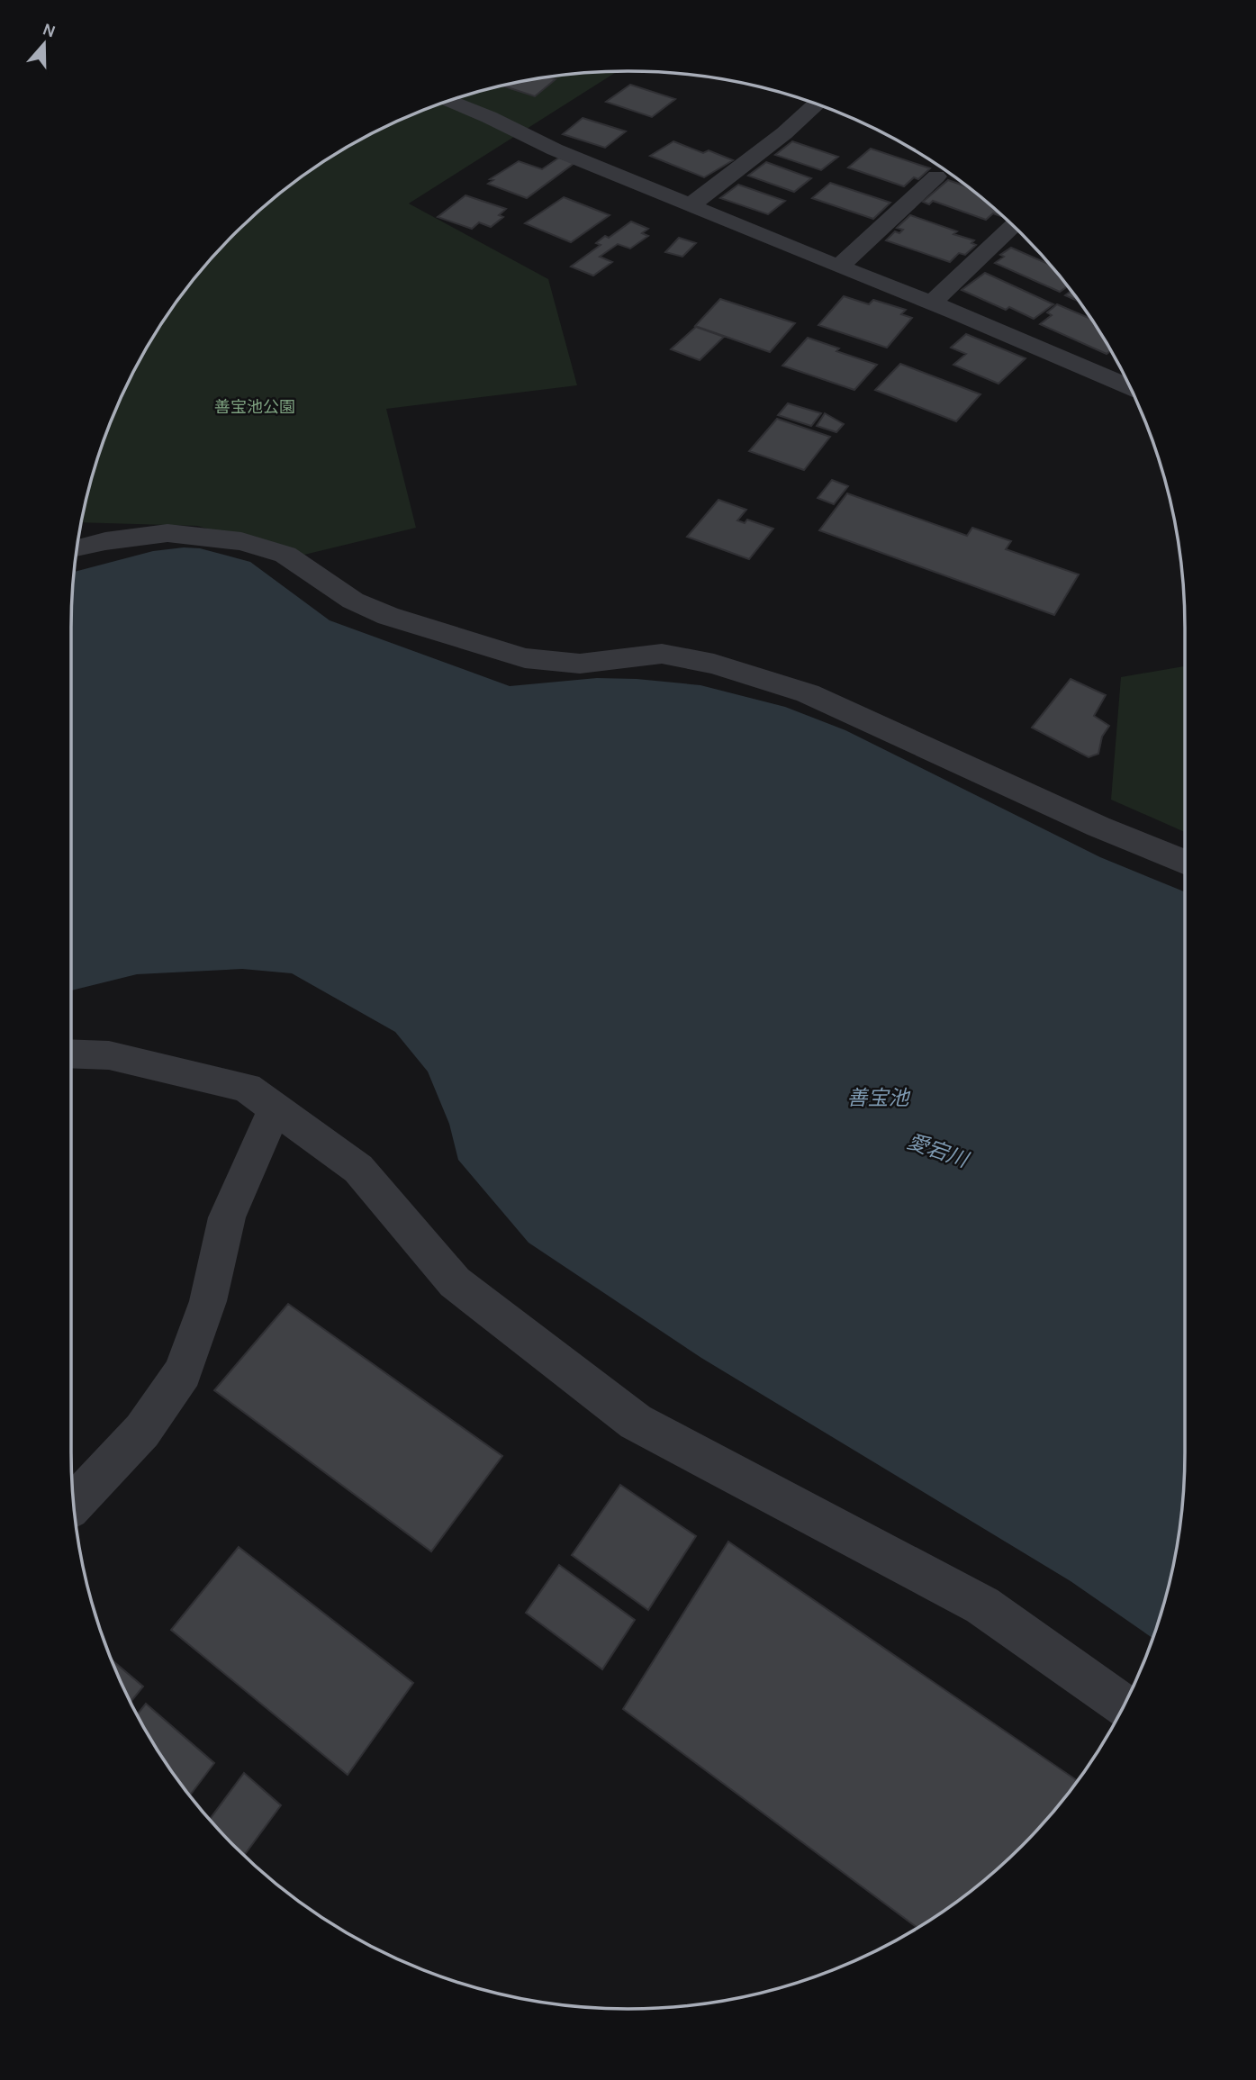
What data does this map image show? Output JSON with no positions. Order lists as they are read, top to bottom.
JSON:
{
  "water": ["善宝池", "愛宕川"],
  "parks": ["善宝池公園"],
  "north": "top"
}
